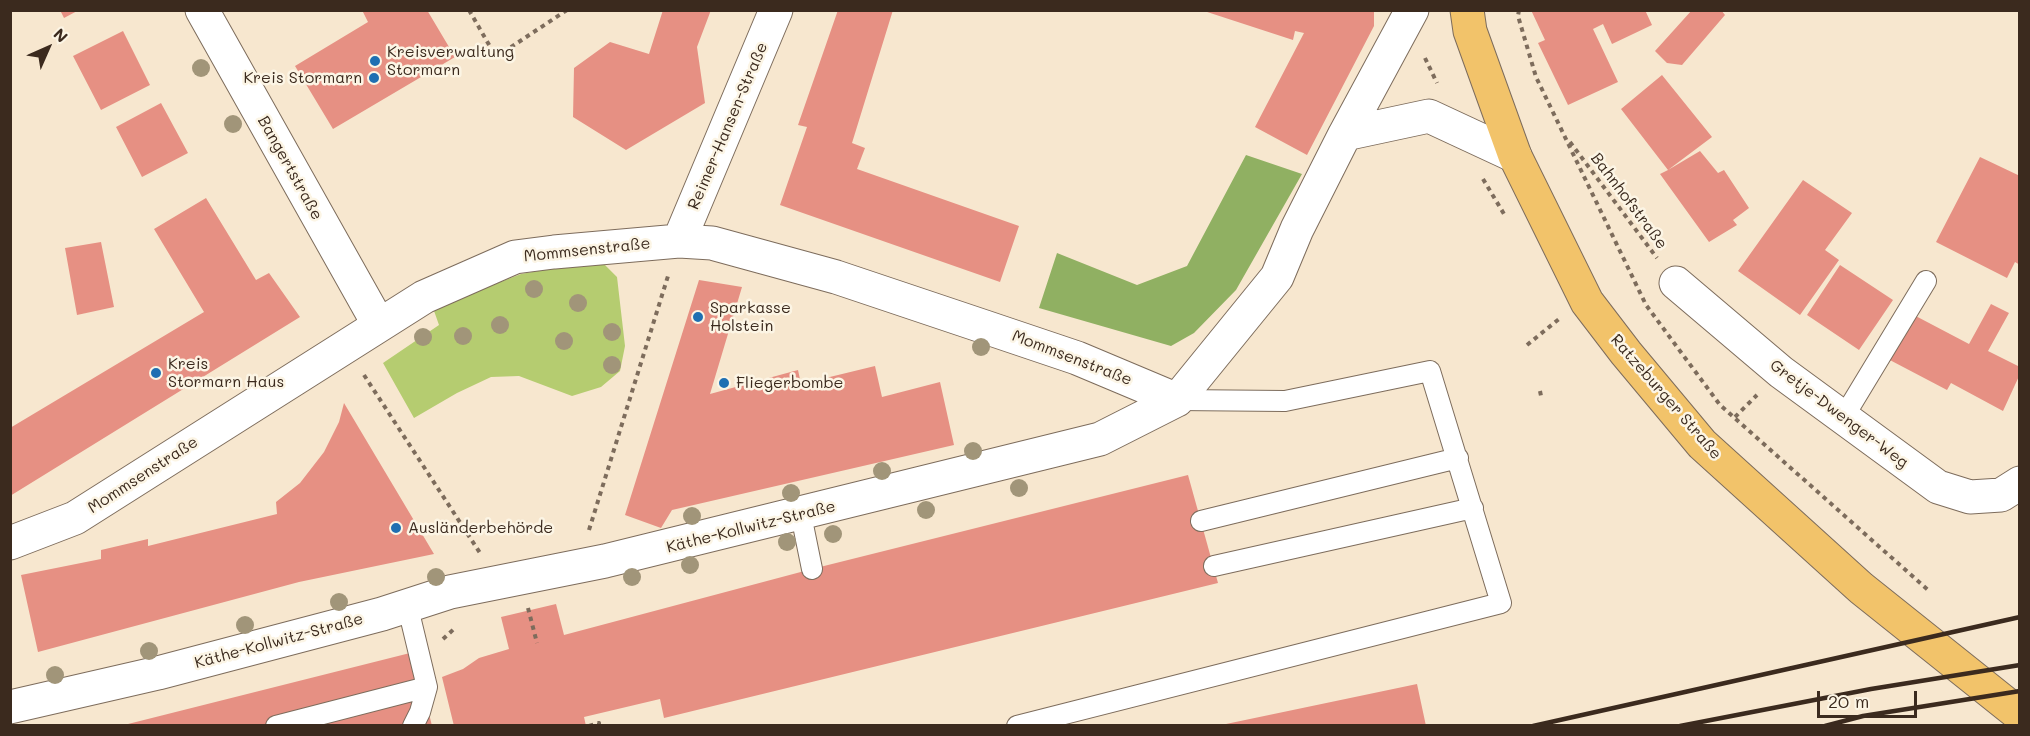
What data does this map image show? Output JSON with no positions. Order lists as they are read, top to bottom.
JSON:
{
  "streets": {
    "main road": ["Ratzeburger Straße"],
    "street": [
      "Reimer-Hansen-Straße",
      "Bangertstraße",
      "Mommsenstraße",
      "Gretje-Dwenger-Weg",
      "Käthe-Kollwitz-Straße"
    ],
    "path": ["Bahnhofstraße"]
  },
  "crossings": [
    ["Reimer-Hansen-Straße", "Mommsenstraße"],
    ["Bangertstraße", "Mommsenstraße"],
    ["Bahnhofstraße", "Gretje-Dwenger-Weg"],
    ["Mommsenstraße", "Käthe-Kollwitz-Straße"]
  ],
  "places": [
    "Kreisverwaltung Stormarn",
    "Kreis Stormarn",
    "Sparkasse Holstein",
    "Kreis Stormarn Haus",
    "Fliegerbombe",
    "Ausländerbehörde"
  ],
  "scale_bar": "20 m",
  "north": "top right"
}
